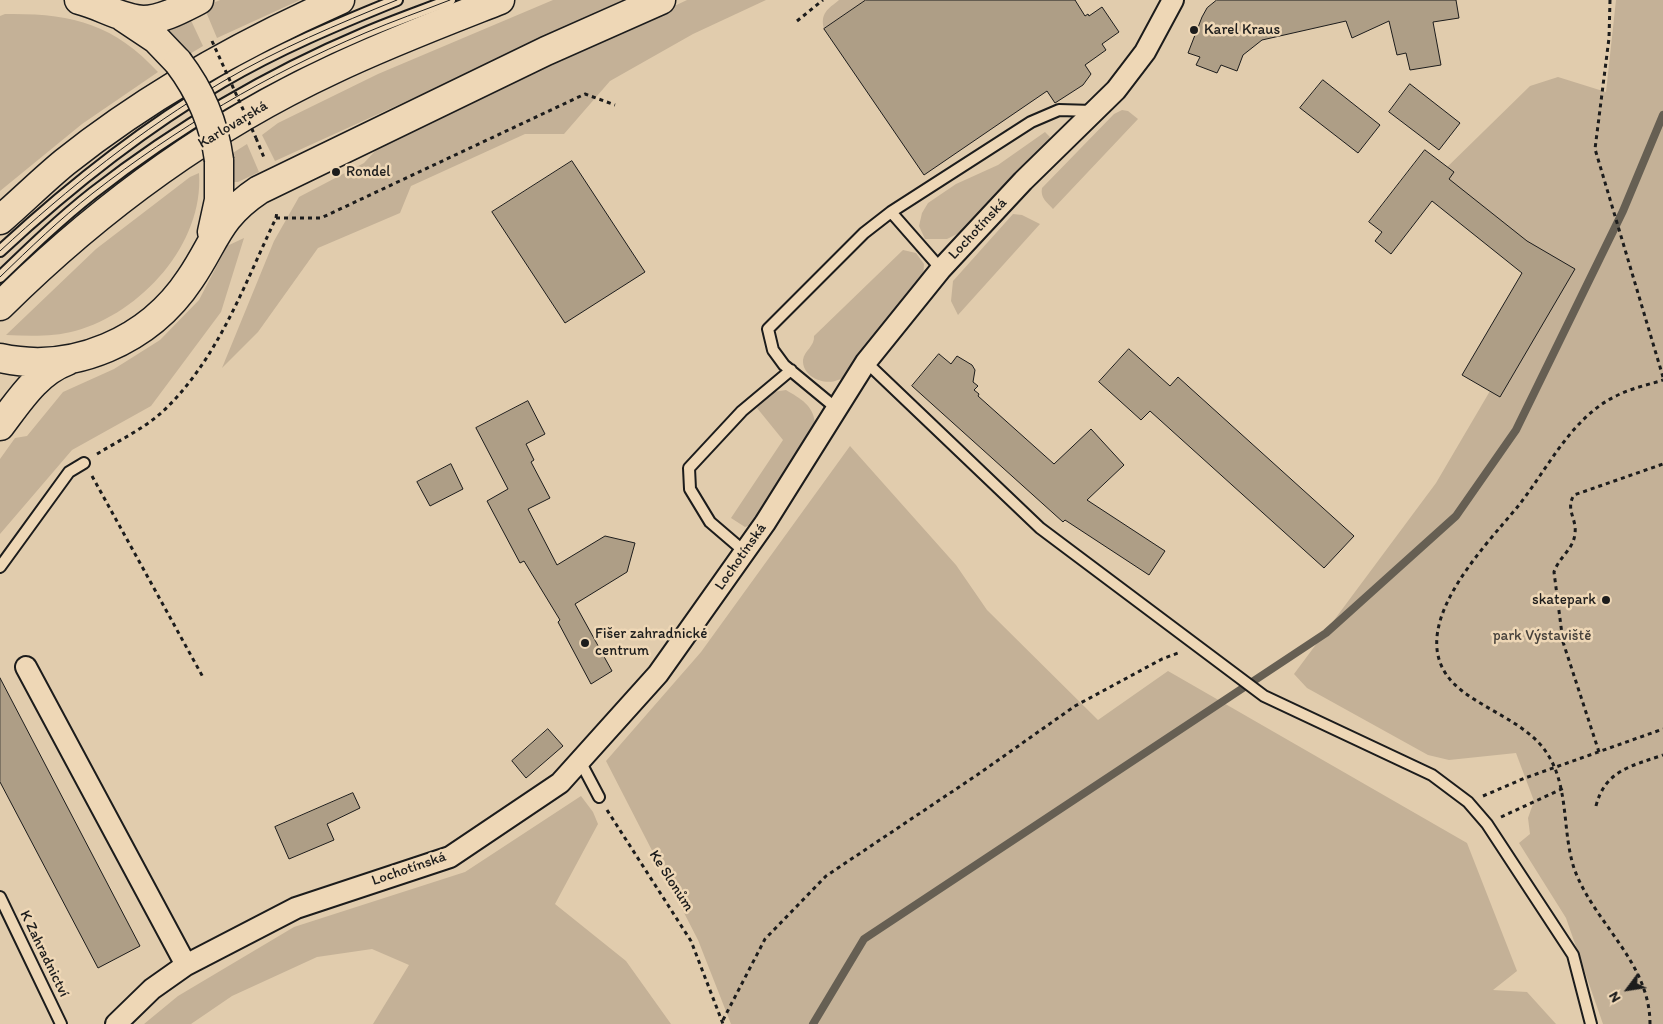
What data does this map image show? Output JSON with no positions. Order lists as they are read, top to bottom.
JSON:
{
  "streets": {
    "main road": ["Karlovarská"],
    "street": ["Lochotínská"],
    "lane": ["K Zahradnictví"],
    "path": ["Ke Slonům"]
  },
  "parks": ["park Výstaviště"],
  "places": [
    "Karel Kraus",
    "Rondel",
    "skatepark",
    "Fišer zahradnické centrum"
  ],
  "north": "bottom left"
}
